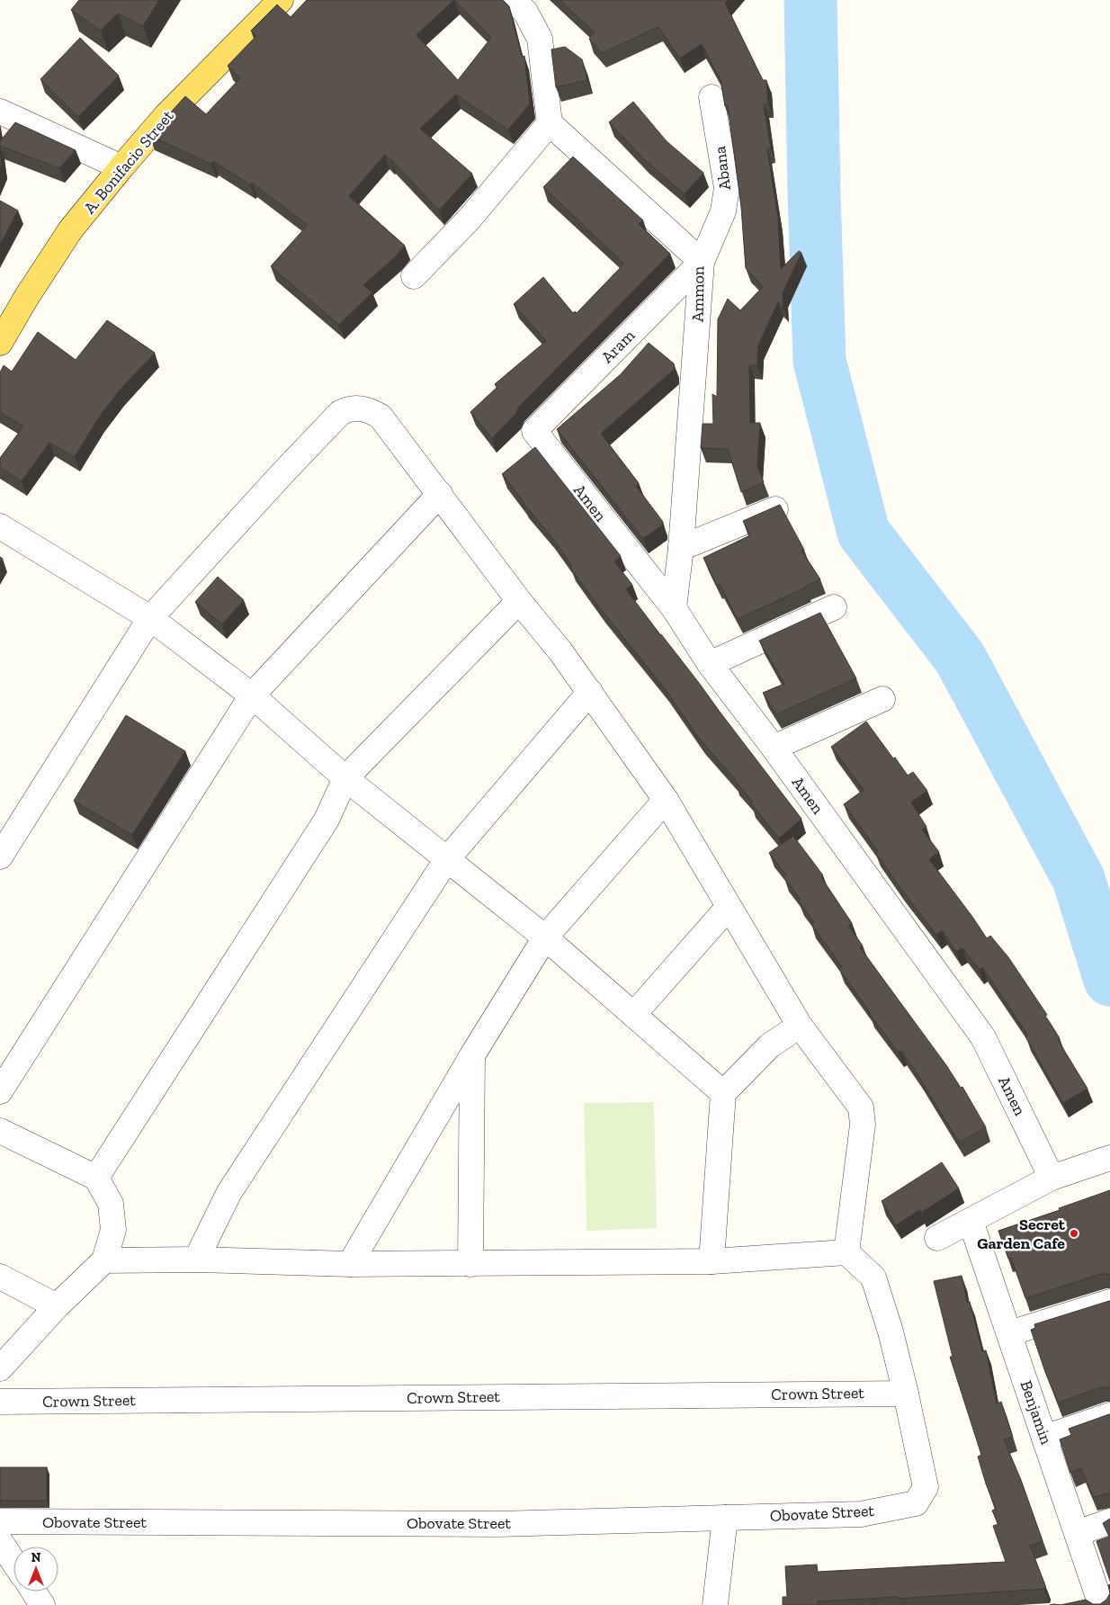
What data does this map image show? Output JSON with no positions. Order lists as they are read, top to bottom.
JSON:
{
  "streets": {
    "main road": ["A. Bonifacio Street"],
    "street": [
      "Abana",
      "Ammon",
      "Aram",
      "Amen",
      "Crown Street",
      "Benjamin",
      "Obovate Street"
    ]
  },
  "crossings": [
    ["Abana", "Ammon"],
    ["Abana", "Aram"],
    ["Ammon", "Aram"],
    ["Ammon", "Amen"],
    ["Aram", "Amen"],
    ["Crown Street", "Obovate Street"]
  ],
  "places": ["Secret Garden Cafe"],
  "north": "top"
}
